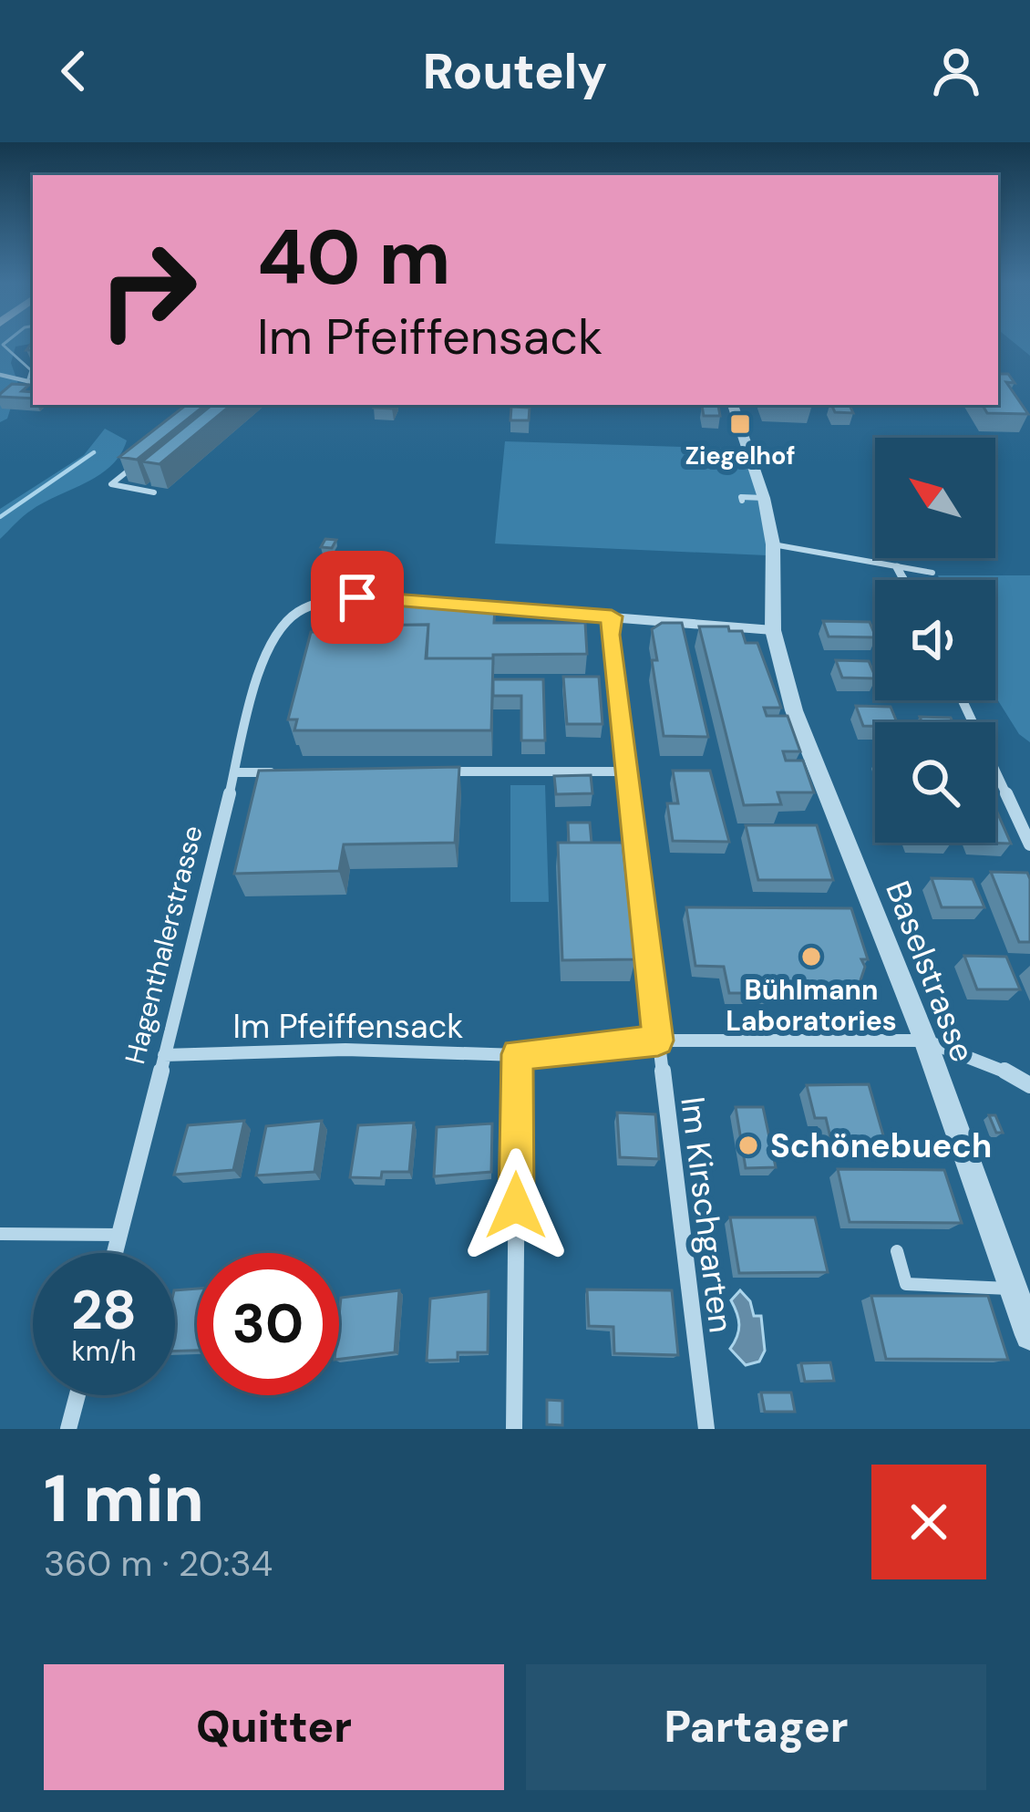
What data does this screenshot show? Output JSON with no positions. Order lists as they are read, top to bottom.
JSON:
{
  "streets": {
    "street": [
      "Hagenthalerstrasse",
      "Baselstrasse",
      "Im Pfeiffensack",
      "Im Kirschgarten"
    ]
  },
  "crossings": [
    ["Hagenthalerstrasse", "Im Pfeiffensack"],
    ["Hagenthalerstrasse", "Im Kirschgarten"],
    ["Baselstrasse", "Im Pfeiffensack"],
    ["Im Pfeiffensack", "Im Kirschgarten"]
  ],
  "places": {
    "transit": ["Ziegelhof"],
    "other": ["Bühlmann Laboratories", "Schönebuech"]
  },
  "north": "top left",
  "page": {
    "header": "Routely",
    "turn": ["40 m", "Im Pfeiffensack"],
    "speed": "28 km/h",
    "limit": "30",
    "heading": ["1 min", "360 m · 20:34"],
    "buttons": ["Quitter", "Partager"]
  }
}
